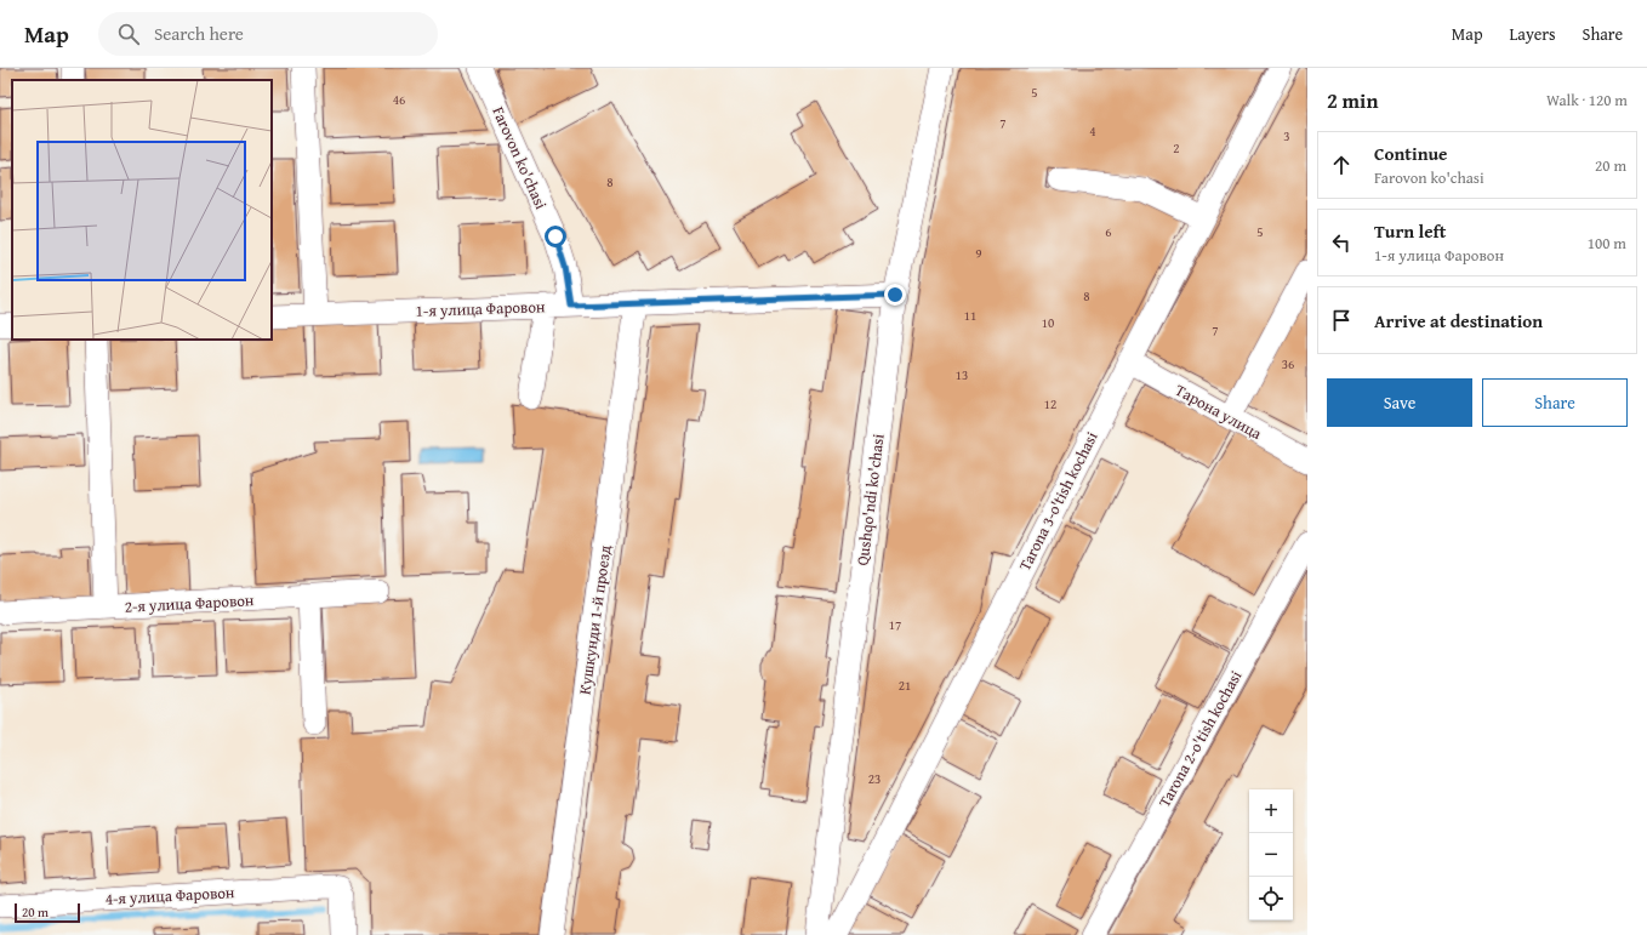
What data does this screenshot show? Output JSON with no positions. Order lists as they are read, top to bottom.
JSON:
{
  "streets": {
    "street": [
      "Farovon ko'chasi",
      "1-я улица Фаровон",
      "Тарона улица",
      "Qushqo'ndi ko'chasi",
      "Tarona 3-o'tish kochasi",
      "2-я улица Фаровон",
      "Кушкунди 1-й проезд",
      "Tarona 2-o'tish kochasi",
      "4-я улица Фаровон"
    ]
  },
  "crossings": [
    ["Farovon ko'chasi", "1-я улица Фаровон"],
    ["1-я улица Фаровон", "Qushqo'ndi ko'chasi"],
    ["1-я улица Фаровон", "Кушкунди 1-й проезд"],
    ["Тарона улица", "Tarona 3-o'tish kochasi"]
  ],
  "house_numbers": [
    "5",
    "46",
    "7",
    "4",
    "3",
    "2",
    "8",
    "6",
    "5",
    "9",
    "8",
    "11",
    "10",
    "7",
    "36",
    "13",
    "12",
    "17",
    "21",
    "23"
  ],
  "scale_bar": "20 m",
  "page": {
    "header": "Map",
    "search": "Search here",
    "nav": ["Map", "Layers", "Share"],
    "heading": ["2 min", "Walk · 120 m"],
    "list": [
      ["Continue", "Farovon ko'chasi", "20 m"],
      ["Turn left", "1-я улица Фаровон", "100 m"],
      "Arrive at destination"
    ],
    "buttons": ["Save", "Share"],
    "map_buttons": ["+", "−"],
    "scale": "20 m"
  }
}
